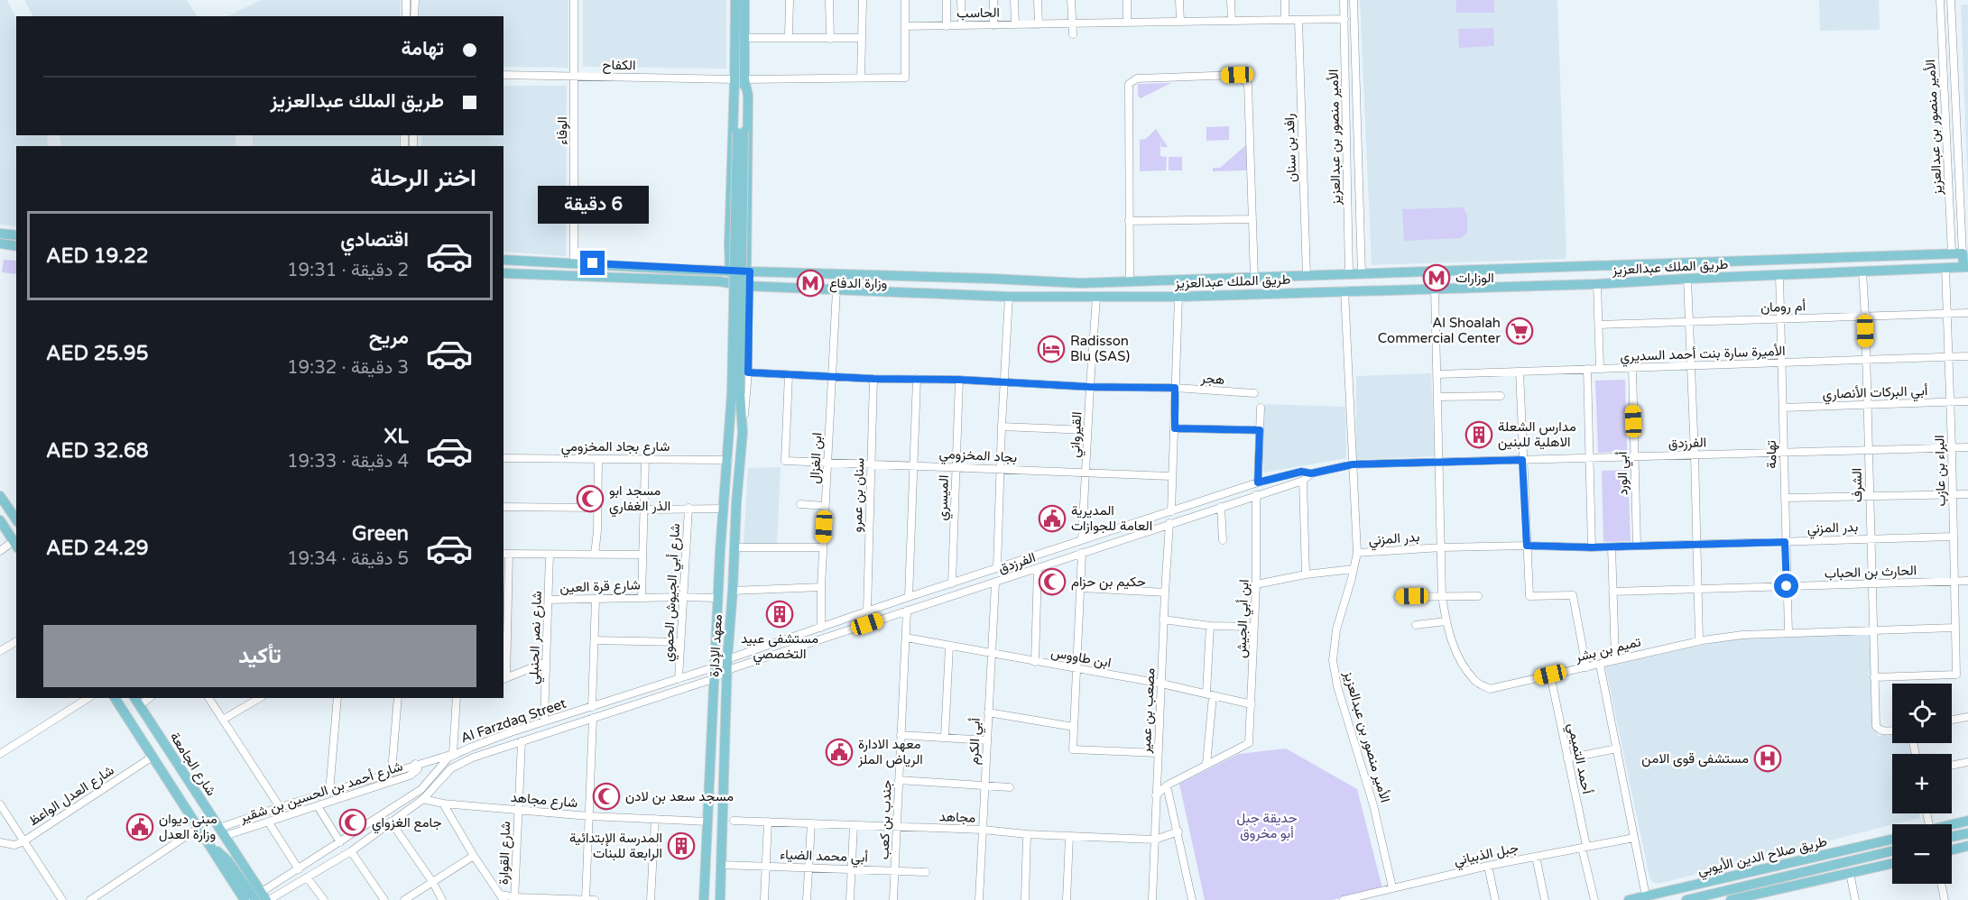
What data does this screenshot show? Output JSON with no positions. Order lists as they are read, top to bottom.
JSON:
{
  "streets": {
    "main road": [
      "طريق الملك عبدالعزيز",
      "معهد الإدارة",
      "شارع الجامعة",
      "طريق صلاح الدين الأيوبي"
    ],
    "street": [
      "الحاسب",
      "الكفاح",
      "الأمير منصور بن عبدالعزيز",
      "الوفاء",
      "رافد بن سنان",
      "أم رومان",
      "الأميرة سارة بنت أحمد السديري",
      "هجر",
      "أبي البركات الأنصاري",
      "القيرواني",
      "الفرزدق",
      "شارع بجاد المخزومي",
      "تهامة",
      "بجاد المخزومي",
      "ابن الغزال",
      "البراء بن عازب",
      "أبي الورد",
      "الشرف",
      "سنان بن عمرو",
      "الميسري",
      "بدر المزني",
      "الحارث بن الحباب",
      "شارع قرة العين",
      "شارع أبي الجيوش الحموي",
      "ابن أبي الجيش",
      "شارع نصر الحنبلي",
      "تميم بن بشر",
      "ابن طاووس",
      "مصعب بن عمير",
      "Al Farzdaq Street",
      "أبي الكرم",
      "أحمد التميمي",
      "شارع أحمد بن الحسين بن شقير",
      "شارع العدل الواعظ",
      "شارع مجاهد",
      "مجاهد",
      "جندب بن كعب",
      "شارع القوارة",
      "جبل الذبياني",
      "أبي محمد الضياء"
    ]
  },
  "crossings": [
    ["الحاسب", "الكفاح"],
    ["الحاسب", "الأمير منصور بن عبدالعزيز"],
    ["الحاسب", "رافد بن سنان"],
    ["الكفاح", "الوفاء"],
    ["الأمير منصور بن عبدالعزيز", "طريق الملك عبدالعزيز"],
    ["الأمير منصور بن عبدالعزيز", "الفرزدق"],
    ["الأمير منصور بن عبدالعزيز", "بدر المزني"],
    ["الأمير منصور بن عبدالعزيز", "جبل الذبياني"],
    ["الوفاء", "طريق الملك عبدالعزيز"],
    ["رافد بن سنان", "طريق الملك عبدالعزيز"],
    ["طريق الملك عبدالعزيز", "القيرواني"],
    ["طريق الملك عبدالعزيز", "تهامة"],
    ["طريق الملك عبدالعزيز", "ابن الغزال"],
    ["طريق الملك عبدالعزيز", "البراء بن عازب"],
    ["طريق الملك عبدالعزيز", "الشرف"],
    ["طريق الملك عبدالعزيز", "تميم بن بشر"],
    ["أم رومان", "تهامة"],
    ["أم رومان", "البراء بن عازب"],
    ["أم رومان", "الشرف"],
    ["الأميرة سارة بنت أحمد السديري", "تهامة"],
    ["الأميرة سارة بنت أحمد السديري", "البراء بن عازب"],
    ["الأميرة سارة بنت أحمد السديري", "أبي الورد"],
    ["الأميرة سارة بنت أحمد السديري", "الشرف"],
    ["الأميرة سارة بنت أحمد السديري", "تميم بن بشر"],
    ["هجر", "القيرواني"],
    ["هجر", "بجاد المخزومي"],
    ["هجر", "ابن الغزال"],
    ["هجر", "سنان بن عمرو"],
    ["هجر", "الميسري"],
    ["أبي البركات الأنصاري", "تهامة"],
    ["أبي البركات الأنصاري", "البراء بن عازب"],
    ["أبي البركات الأنصاري", "الشرف"],
    ["القيرواني", "الفرزدق"],
    ["القيرواني", "بجاد المخزومي"],
    ["الفرزدق", "تهامة"],
    ["الفرزدق", "ابن الغزال"],
    ["الفرزدق", "البراء بن عازب"],
    ["الفرزدق", "أبي الورد"],
    ["الفرزدق", "الشرف"],
    ["الفرزدق", "سنان بن عمرو"],
    ["الفرزدق", "الميسري"],
    ["الفرزدق", "ابن أبي الجيش"],
    ["الفرزدق", "معهد الإدارة"],
    ["الفرزدق", "تميم بن بشر"],
    ["الفرزدق", "مصعب بن عمير"],
    ["الفرزدق", "Al Farzdaq Street"],
    ["الفرزدق", "أبي الكرم"],
    ["الفرزدق", "جندب بن كعب"],
    ["شارع بجاد المخزومي", "معهد الإدارة"],
    ["تهامة", "بدر المزني"],
    ["تهامة", "الحارث بن الحباب"],
    ["تهامة", "تميم بن بشر"],
    ["بجاد المخزومي", "ابن الغزال"],
    ["بجاد المخزومي", "سنان بن عمرو"],
    ["بجاد المخزومي", "الميسري"],
    ["البراء بن عازب", "الشرف"],
    ["البراء بن عازب", "بدر المزني"],
    ["البراء بن عازب", "الحارث بن الحباب"],
    ["البراء بن عازب", "تميم بن بشر"],
    ["أبي الورد", "بدر المزني"],
    ["الشرف", "بدر المزني"],
    ["الشرف", "الحارث بن الحباب"],
    ["الشرف", "تميم بن بشر"],
    ["بدر المزني", "تميم بن بشر"],
    ["شارع قرة العين", "شارع أبي الجيوش الحموي"],
    ["شارع قرة العين", "شارع نصر الحنبلي"],
    ["شارع قرة العين", "معهد الإدارة"],
    ["شارع أبي الجيوش الحموي", "Al Farzdaq Street"],
    ["ابن أبي الجيش", "ابن طاووس"],
    ["شارع نصر الحنبلي", "Al Farzdaq Street"],
    ["معهد الإدارة", "Al Farzdaq Street"],
    ["معهد الإدارة", "شارع مجاهد"],
    ["معهد الإدارة", "أبي محمد الضياء"],
    ["تميم بن بشر", "أحمد التميمي"],
    ["ابن طاووس", "مصعب بن عمير"],
    ["ابن طاووس", "أبي الكرم"],
    ["ابن طاووس", "جندب بن كعب"],
    ["مصعب بن عمير", "مجاهد"],
    ["Al Farzdaq Street", "شارع الجامعة"],
    ["Al Farzdaq Street", "شارع أحمد بن الحسين بن شقير"],
    ["Al Farzdaq Street", "شارع مجاهد"],
    ["Al Farzdaq Street", "شارع القوارة"],
    ["أبي الكرم", "مجاهد"],
    ["أحمد التميمي", "جبل الذبياني"],
    ["شارع الجامعة", "شارع أحمد بن الحسين بن شقير"],
    ["شارع مجاهد", "شارع القوارة"],
    ["مجاهد", "جندب بن كعب"],
    ["جندب بن كعب", "أبي محمد الضياء"]
  ],
  "parks": ["حديقة جبل أبو مخروق"],
  "places": {
    "metro station": ["الوزارات", "وزارة الدفاع"],
    "supermarket": ["Al Shoalah Commercial Center"],
    "hotel": ["Radisson Blu (SAS)"],
    "building": ["مدارس الشعلة الاهلية للبنين", "مستشفى عبيد التخصصي", "المدرسة الإبتدائية الرابعة للبنات"],
    "mosque": [
      "مسجد ابو الذر الغفاري",
      "حكيم بن حزام",
      "مسجد سعد بن لادن",
      "جامع الغزواي"
    ],
    "public building": ["المديرية العامة للجوازات", "معهد الادارة الرياض الملز", "مبنى ديوان وزارة العدل"],
    "hospital": ["مستشفى قوى الامن"]
  },
  "page": {
    "banner": ["تهامة", "طريق الملك عبدالعزيز"],
    "heading": "اختر الرحلة",
    "bubble": "6 دقيقة",
    "list": [
      {
        "name": "اقتصادي",
        "note": "2 دقيقة · 19:31",
        "value": "AED 19.22"
      },
      {
        "name": "مريح",
        "note": "3 دقيقة · 19:32",
        "value": "AED 25.95"
      },
      {
        "name": "XL",
        "note": "4 دقيقة · 19:33",
        "value": "AED 32.68"
      },
      {
        "name": "Green",
        "note": "5 دقيقة · 19:34",
        "value": "AED 24.29"
      }
    ],
    "buttons": "تأكيد",
    "map_buttons": ["+", "−"]
  }
}
